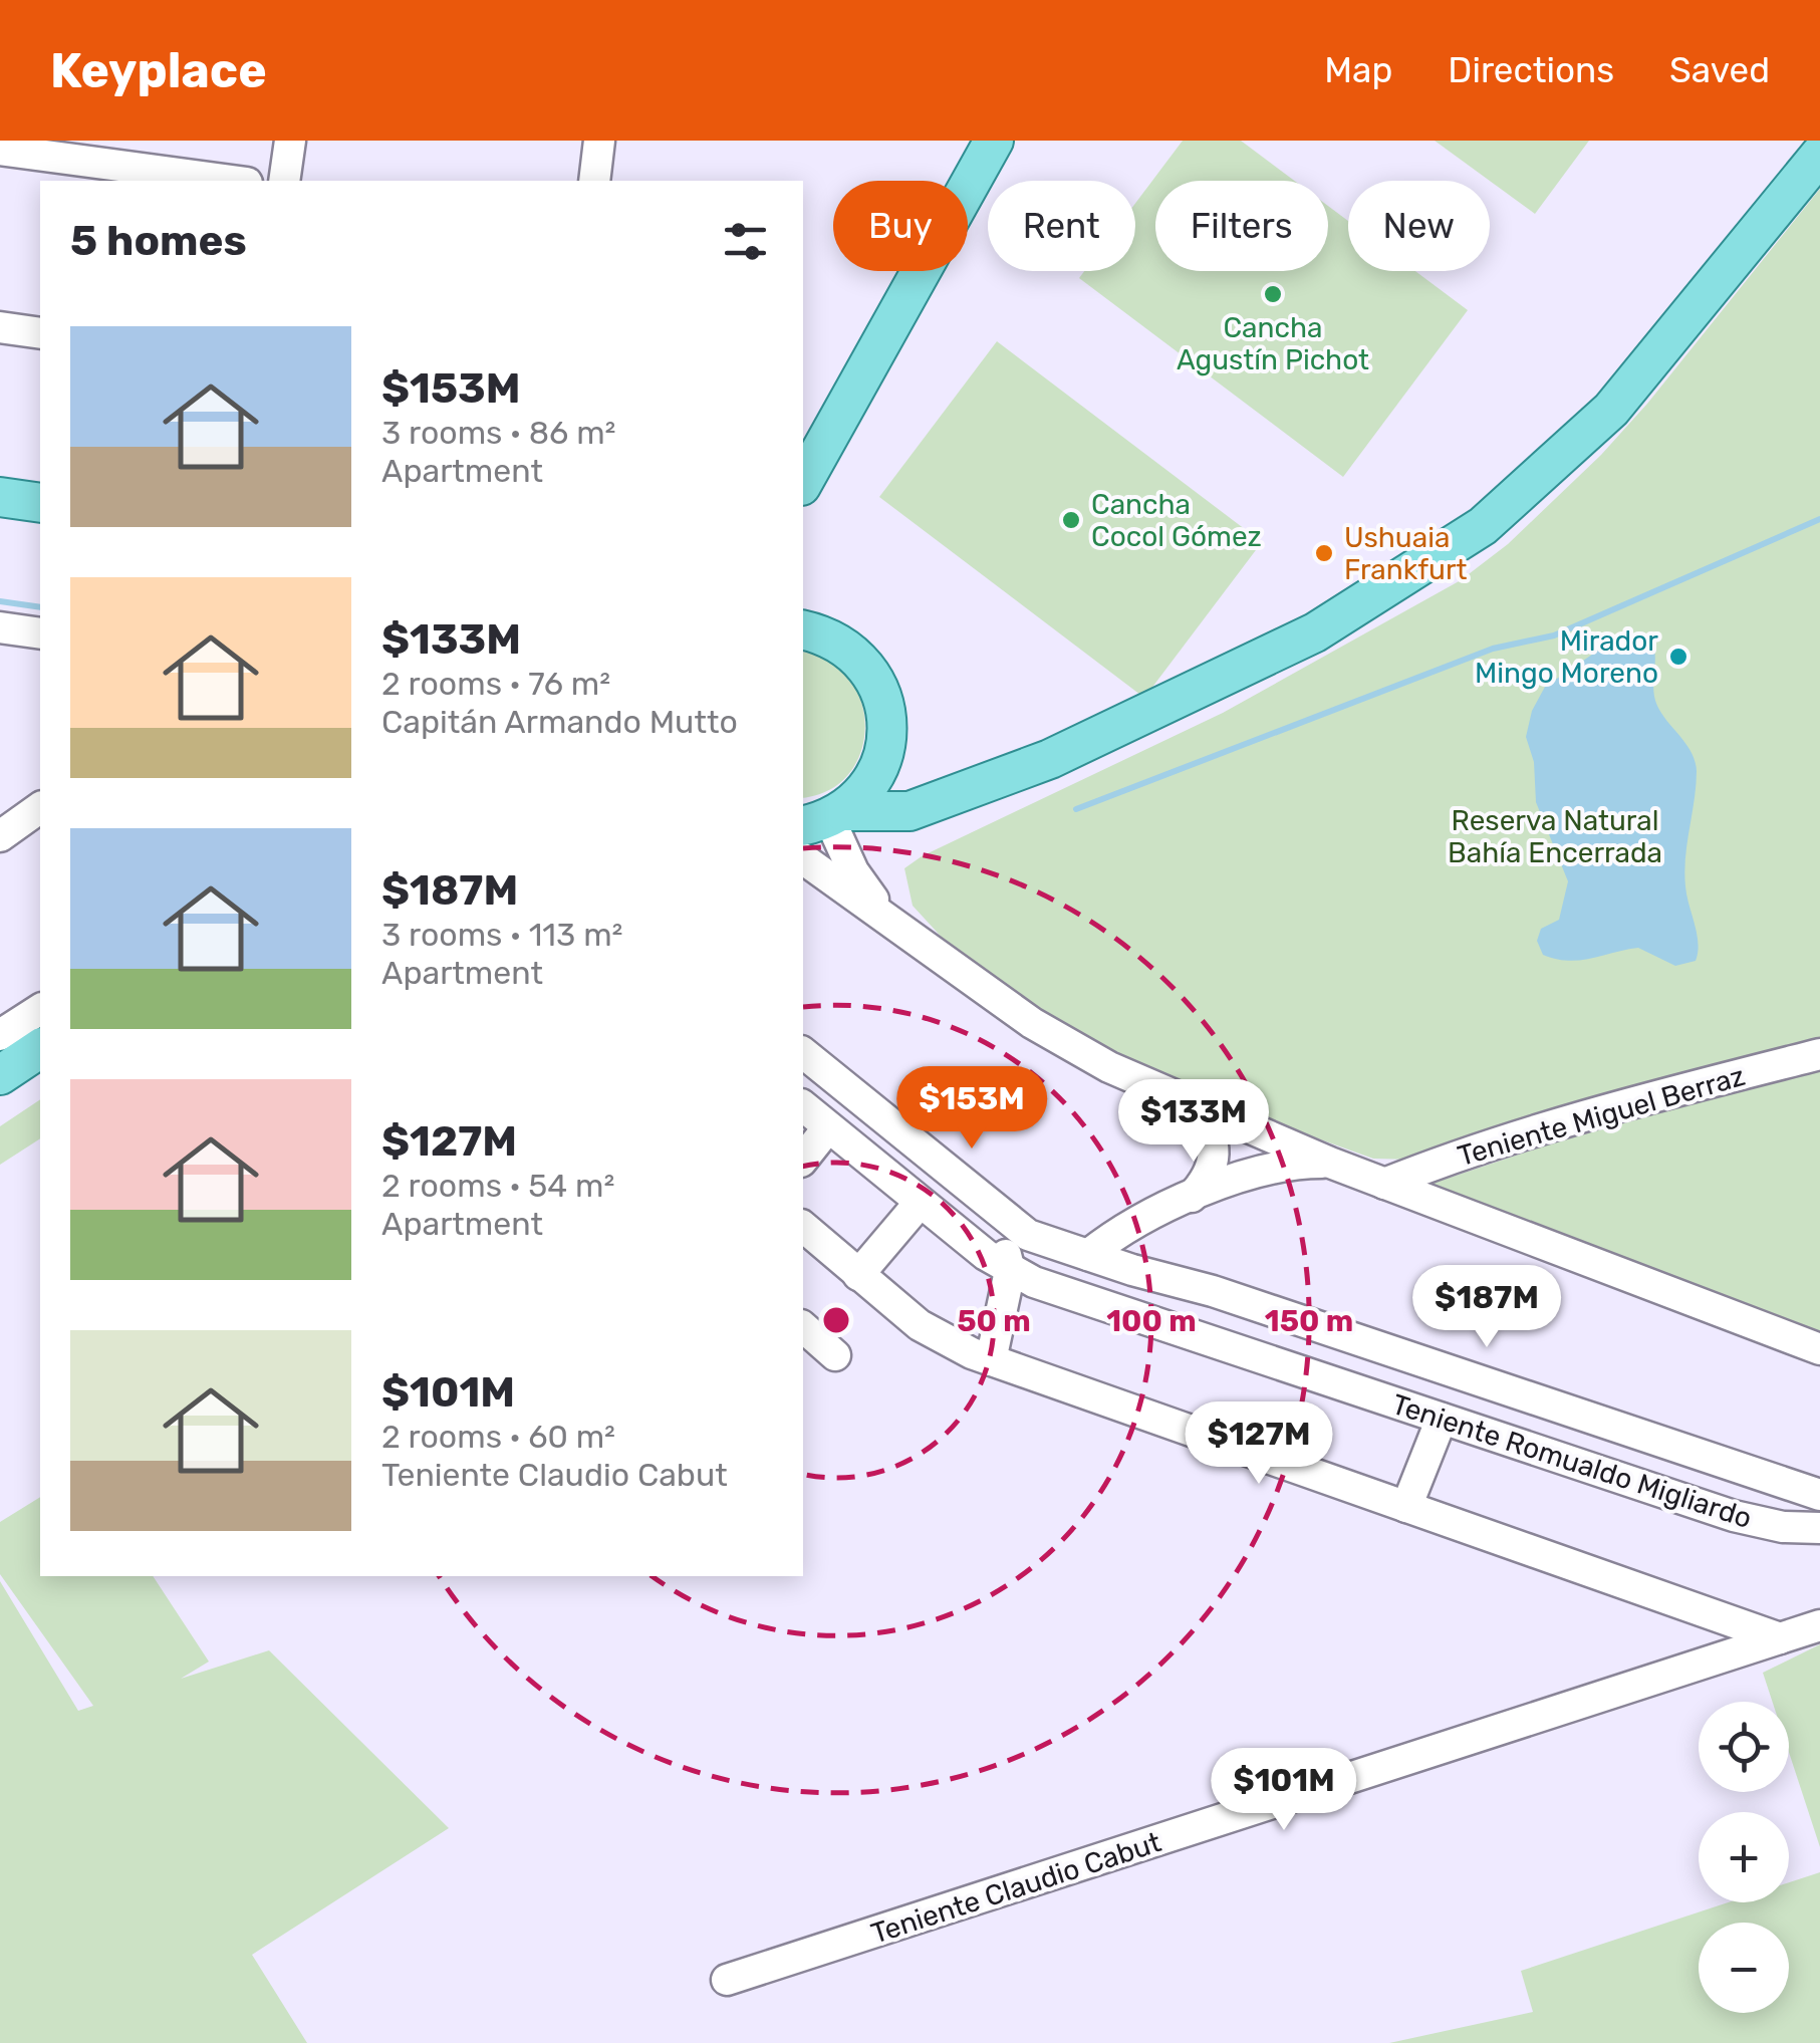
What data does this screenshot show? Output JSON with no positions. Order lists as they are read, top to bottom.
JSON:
{
  "streets": {
    "street": ["Teniente Miguel Berraz", "Teniente Romualdo Migliardo", "Teniente Claudio Cabut"]
  },
  "parks": ["Reserva Natural Bahía Encerrada"],
  "places": [
    "Cancha Agustín Pichot",
    "Cancha Cocol Gómez",
    "Ushuaia Frankfurt",
    "Mirador Mingo Moreno"
  ],
  "page": {
    "header": "Keyplace",
    "nav": ["Map", "Directions", "Saved"],
    "chip": [
      "Buy",
      "Rent",
      "Filters",
      "New"
    ],
    "heading": "5 homes",
    "list": [
      {
        "name": "$153M",
        "note": "3 rooms · 86 m² · Apartment"
      },
      {
        "name": "$133M",
        "note": "2 rooms · 76 m² · Capitán Armando Mutto"
      },
      {
        "name": "$187M",
        "note": "3 rooms · 113 m² · Apartment"
      },
      {
        "name": "$127M",
        "note": "2 rooms · 54 m² · Apartment"
      },
      {
        "name": "$101M",
        "note": "2 rooms · 60 m² · Teniente Claudio Cabut"
      }
    ],
    "price": [
      "$153M",
      "$133M",
      "$187M",
      "$127M",
      "$101M"
    ],
    "map_buttons": ["+", "−"]
  },
  "rings": ["50 m", "100 m", "150 m"]
}
